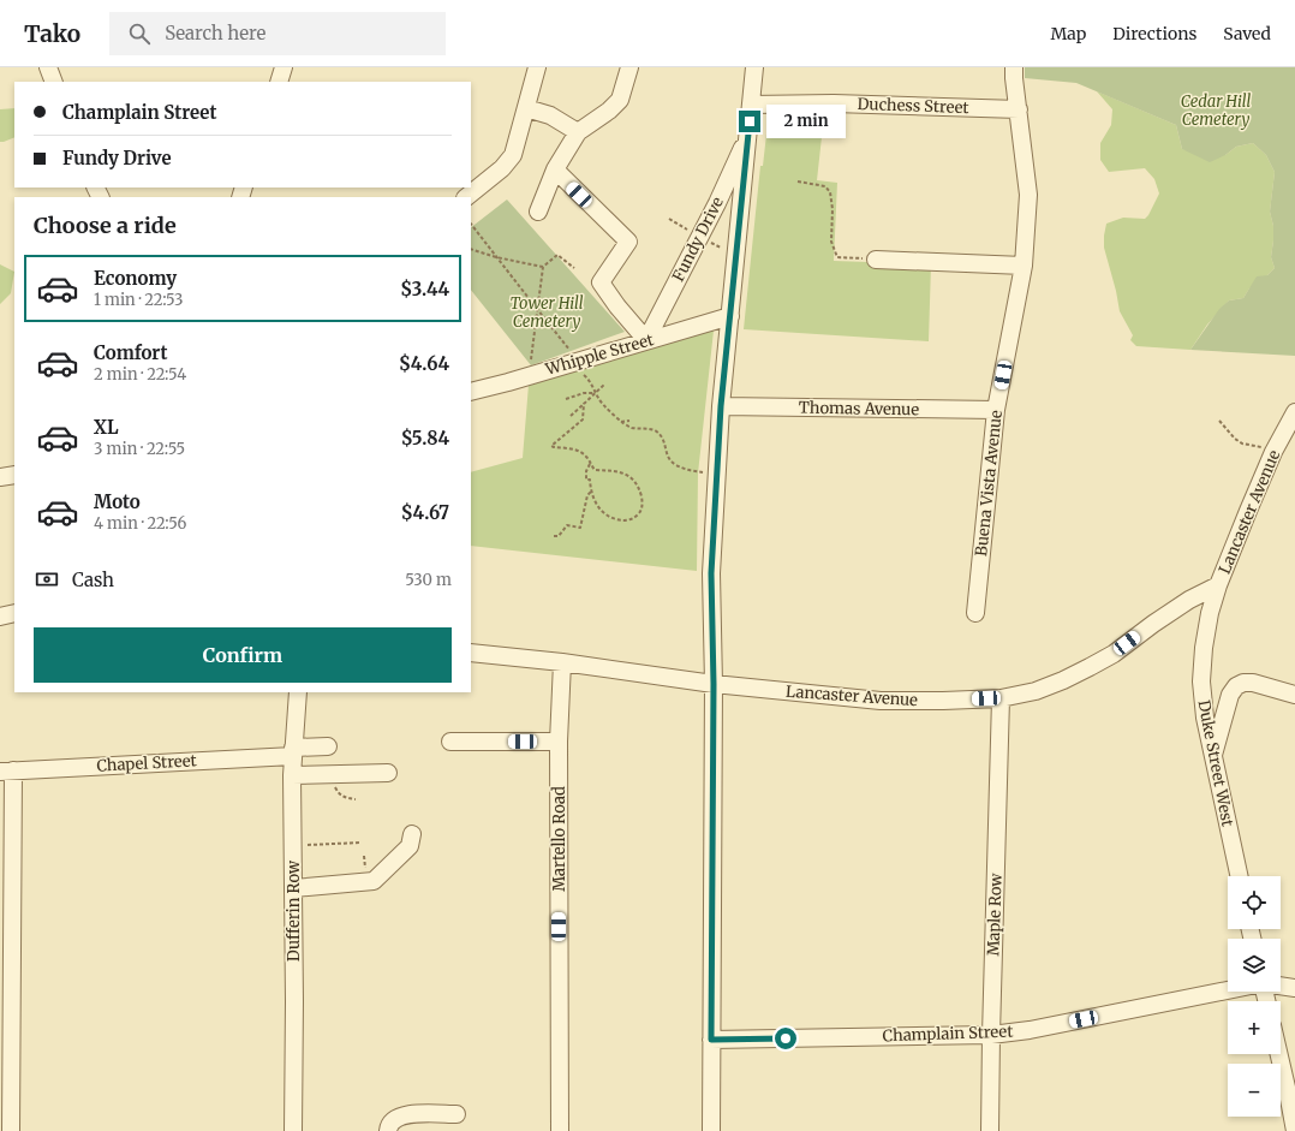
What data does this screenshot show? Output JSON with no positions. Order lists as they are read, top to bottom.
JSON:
{
  "streets": {
    "street": [
      "Duchess Street",
      "Fundy Drive",
      "Whipple Street",
      "Thomas Avenue",
      "Buena Vista Avenue",
      "Lancaster Avenue",
      "Chapel Street",
      "Duke Street West",
      "Martello Road",
      "Dufferin Row",
      "Maple Row",
      "Champlain Street"
    ]
  },
  "crossings": [
    ["Duchess Street", "Fundy Drive"],
    ["Duchess Street", "Buena Vista Avenue"],
    ["Fundy Drive", "Whipple Street"],
    ["Fundy Drive", "Thomas Avenue"],
    ["Fundy Drive", "Lancaster Avenue"],
    ["Fundy Drive", "Champlain Street"],
    ["Thomas Avenue", "Buena Vista Avenue"],
    ["Lancaster Avenue", "Duke Street West"],
    ["Lancaster Avenue", "Martello Road"],
    ["Lancaster Avenue", "Maple Row"],
    ["Chapel Street", "Dufferin Row"],
    ["Maple Row", "Champlain Street"]
  ],
  "parks": ["Cedar Hill Cemetery", "Tower Hill Cemetery"],
  "page": {
    "header": "Tako",
    "search": "Search here",
    "nav": ["Map", "Directions", "Saved"],
    "banner": ["Champlain Street", "Fundy Drive"],
    "bubble": "2 min",
    "heading": "Choose a ride",
    "list": [
      {
        "name": "Economy",
        "note": "1 min · 22:53",
        "value": "$3.44"
      },
      {
        "name": "Comfort",
        "note": "2 min · 22:54",
        "value": "$4.64"
      },
      {
        "name": "XL",
        "note": "3 min · 22:55",
        "value": "$5.84"
      },
      {
        "name": "Moto",
        "note": "4 min · 22:56",
        "value": "$4.67"
      }
    ],
    "pay": ["Cash", "530 m"],
    "buttons": "Confirm",
    "map_buttons": ["+", "−"]
  }
}
